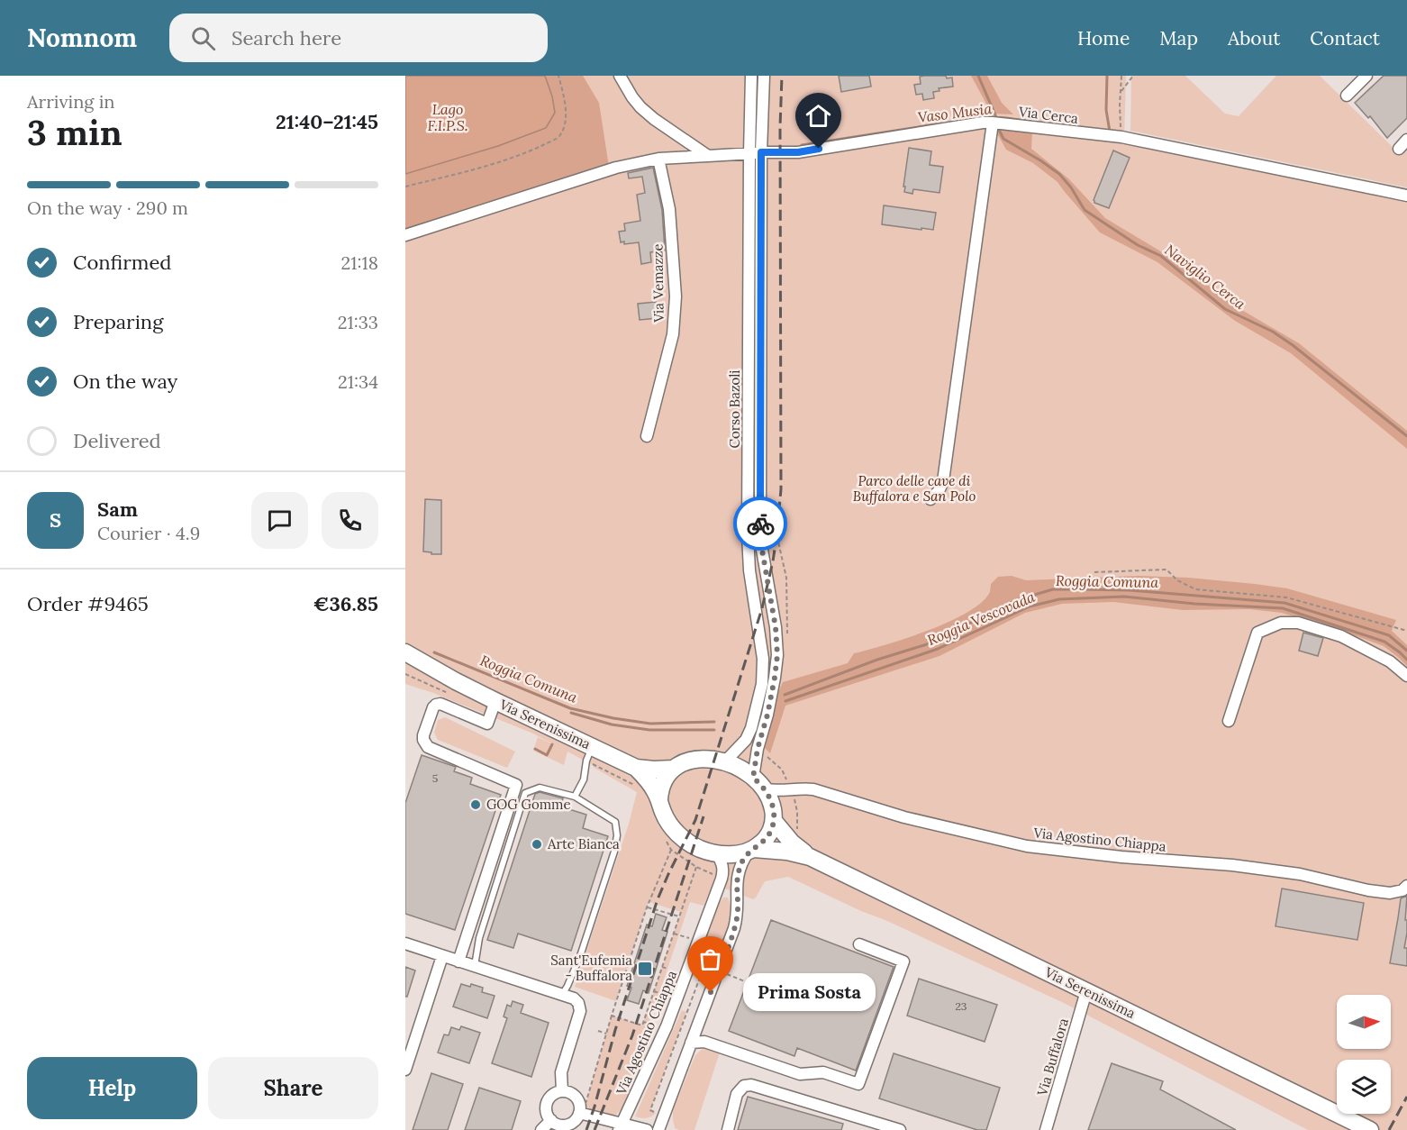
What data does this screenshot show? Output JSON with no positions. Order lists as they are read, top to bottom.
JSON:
{
  "streets": {
    "main road": ["Via Serenissima"],
    "street": [
      "Via Cerca",
      "Via Vemazze",
      "Corso Bazoli",
      "Via Agostino Chiappa",
      "Via Buffalora"
    ]
  },
  "crossings": [
    ["Via Cerca", "Corso Bazoli"],
    ["Corso Bazoli", "Via Serenissima"],
    ["Corso Bazoli", "Via Agostino Chiappa"],
    ["Via Serenissima", "Via Agostino Chiappa"],
    ["Via Serenissima", "Via Buffalora"]
  ],
  "water": [
    "Lago F.I.P.S.",
    "Vaso Musia",
    "Naviglio Cerca",
    "Roggia Comuna",
    "Roggia Vescovada"
  ],
  "parks": ["Parco delle cave di Buffalora e San Polo"],
  "places": {
    "other": ["GOG Gomme", "Arte Bianca", "Prima Sosta"],
    "transit": ["Sant'Eufemia - Buffalora"]
  },
  "house_numbers": ["5", "23"],
  "north": "right",
  "page": {
    "header": "Nomnom",
    "search": "Search here",
    "nav": [
      "Home",
      "Map",
      "About",
      "Contact"
    ],
    "heading": ["3 min", "Arriving in", "21:40–21:45"],
    "panel": [
      "Sam",
      "Courier · 4.9",
      "Order #9465",
      "€36.85"
    ],
    "bar": "On the way · 290 m",
    "list": [
      ["Confirmed", "21:18"],
      ["Preparing", "21:33"],
      ["On the way", "21:34"],
      "Delivered"
    ],
    "round": "S",
    "bubble": "Prima Sosta",
    "buttons": ["Help", "Share"]
  }
}
